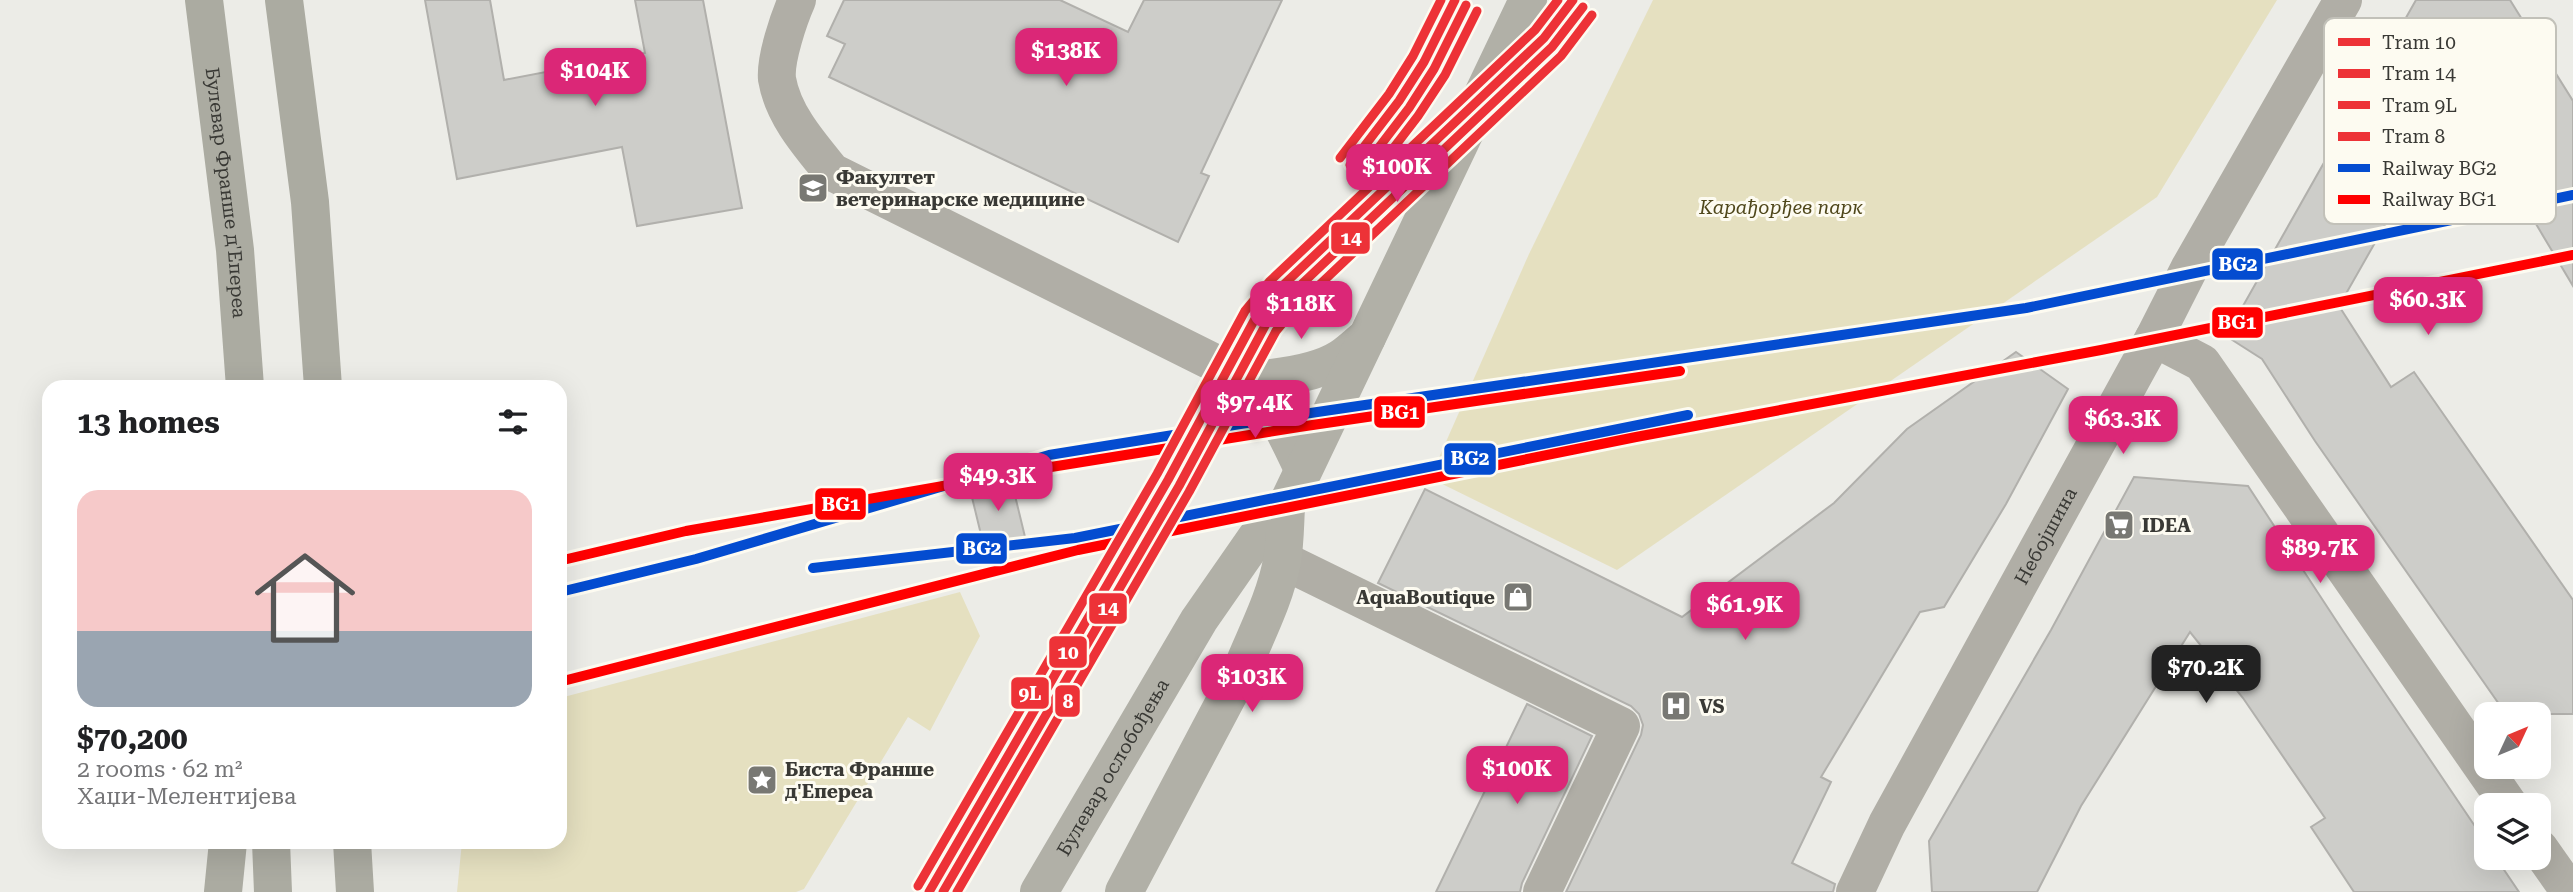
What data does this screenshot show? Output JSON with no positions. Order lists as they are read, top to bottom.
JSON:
{
  "streets": {
    "highway": ["Булевар Франше д'Епереа"],
    "main road": ["Булевар ослобођења"],
    "street": ["Небојшина"]
  },
  "parks": ["Карађорђев парк"],
  "places": {
    "school or university": ["Факултет ветеринарске медицине"],
    "supermarket": ["IDEA"],
    "shop": ["AquaBoutique"],
    "hospital": ["VS"],
    "place": ["Биста Франше д'Епереа"]
  },
  "lines": [
    "tram line 10",
    "tram line 9L",
    "tram line 14",
    "tram line 8",
    "rail line BG2",
    "rail line BG1"
  ],
  "legend": [
    "Tram 10",
    "Tram 14",
    "Tram 9L",
    "Tram 8",
    "Railway BG2",
    "Railway BG1"
  ],
  "north": "top right",
  "page": {
    "price": [
      "$138K",
      "$104K",
      "$100K",
      "$60.3K",
      "$118K",
      "$97.4K",
      "$63.3K",
      "$49.3K",
      "$89.7K",
      "$61.9K",
      "$70.2K",
      "$103K",
      "$100K"
    ],
    "heading": "13 homes",
    "list": [
      {
        "name": "$70,200",
        "note": "2 rooms · 62 m² · Хаџи-Мелентијева"
      }
    ]
  }
}
